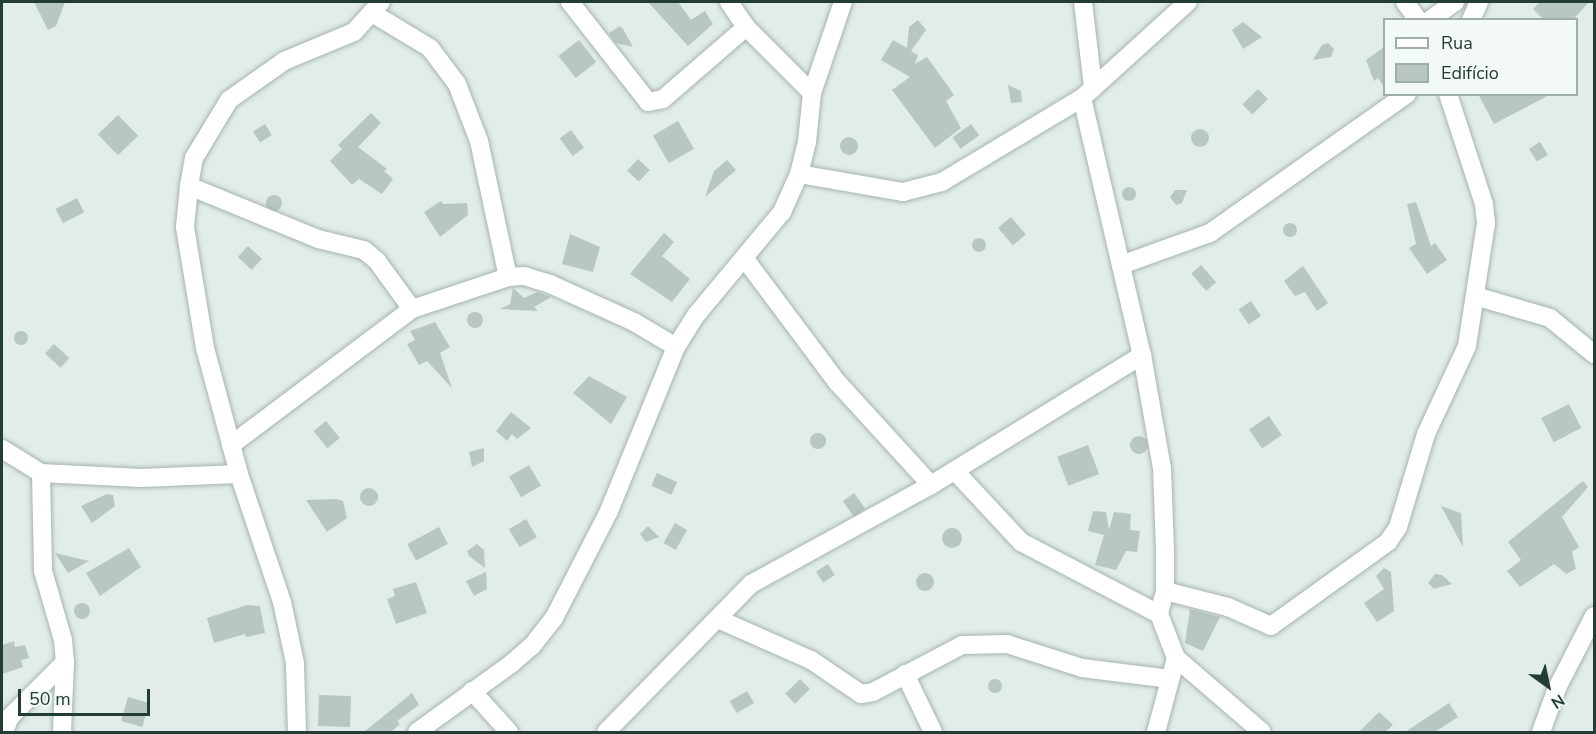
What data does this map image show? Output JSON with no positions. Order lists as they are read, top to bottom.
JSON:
{
  "legend": ["Rua", "Edifício"],
  "scale_bar": "50 m",
  "north": "bottom right"
}
